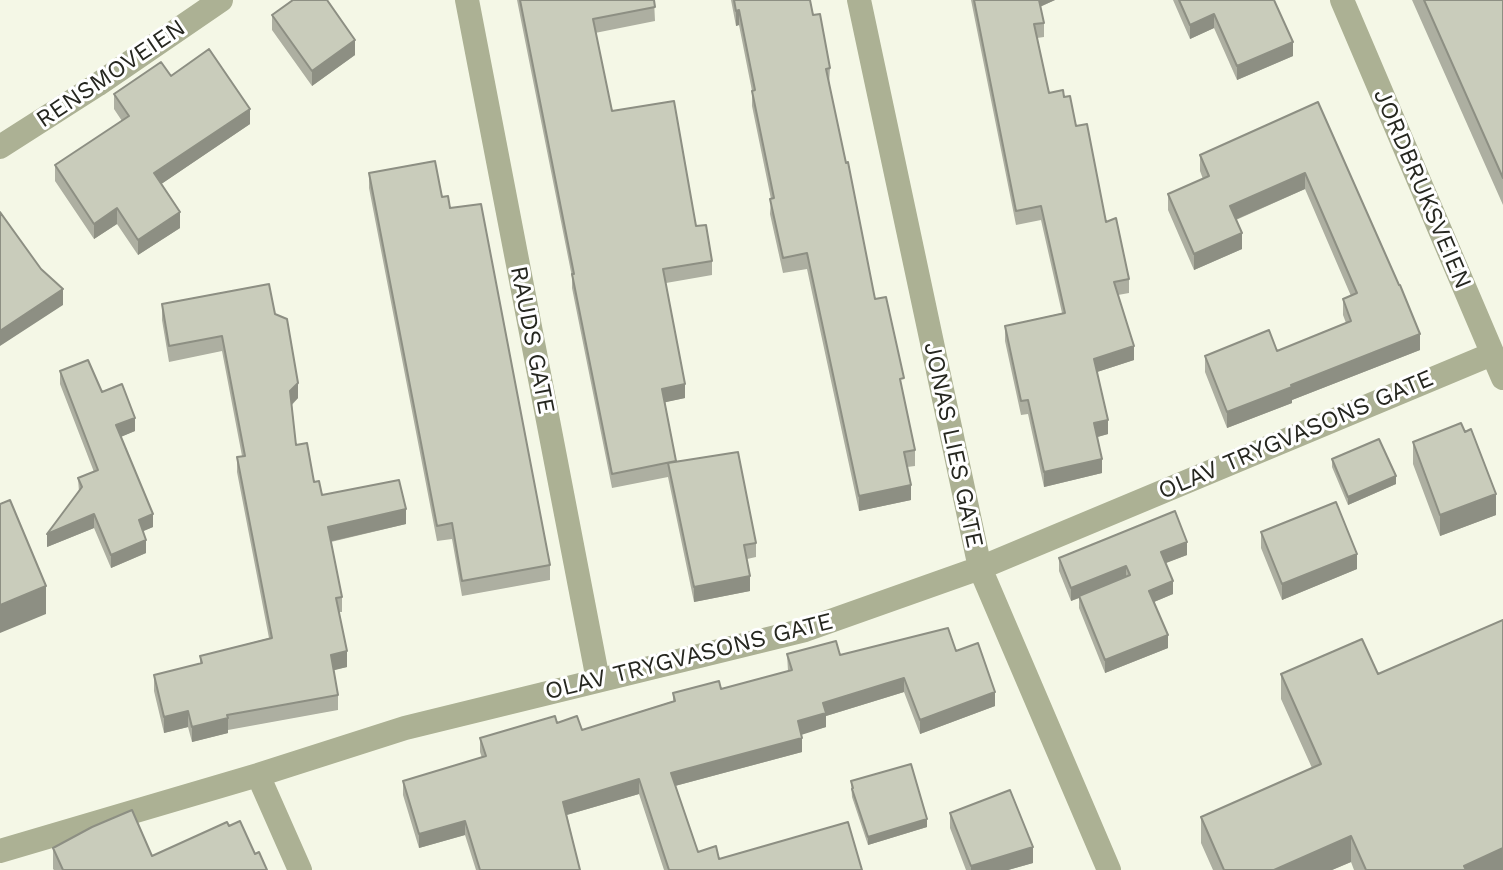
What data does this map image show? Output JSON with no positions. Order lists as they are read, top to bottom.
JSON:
{
  "streets": {
    "street": [
      "RENSMOVEIEN",
      "JORDBRUKSVEIEN",
      "RAUDS GATE",
      "OLAV TRYGVASONS GATE",
      "JONAS LIES GATE"
    ]
  },
  "crossings": [
    ["JORDBRUKSVEIEN", "OLAV TRYGVASONS GATE"],
    ["RAUDS GATE", "OLAV TRYGVASONS GATE"],
    ["OLAV TRYGVASONS GATE", "JONAS LIES GATE"]
  ]
}
